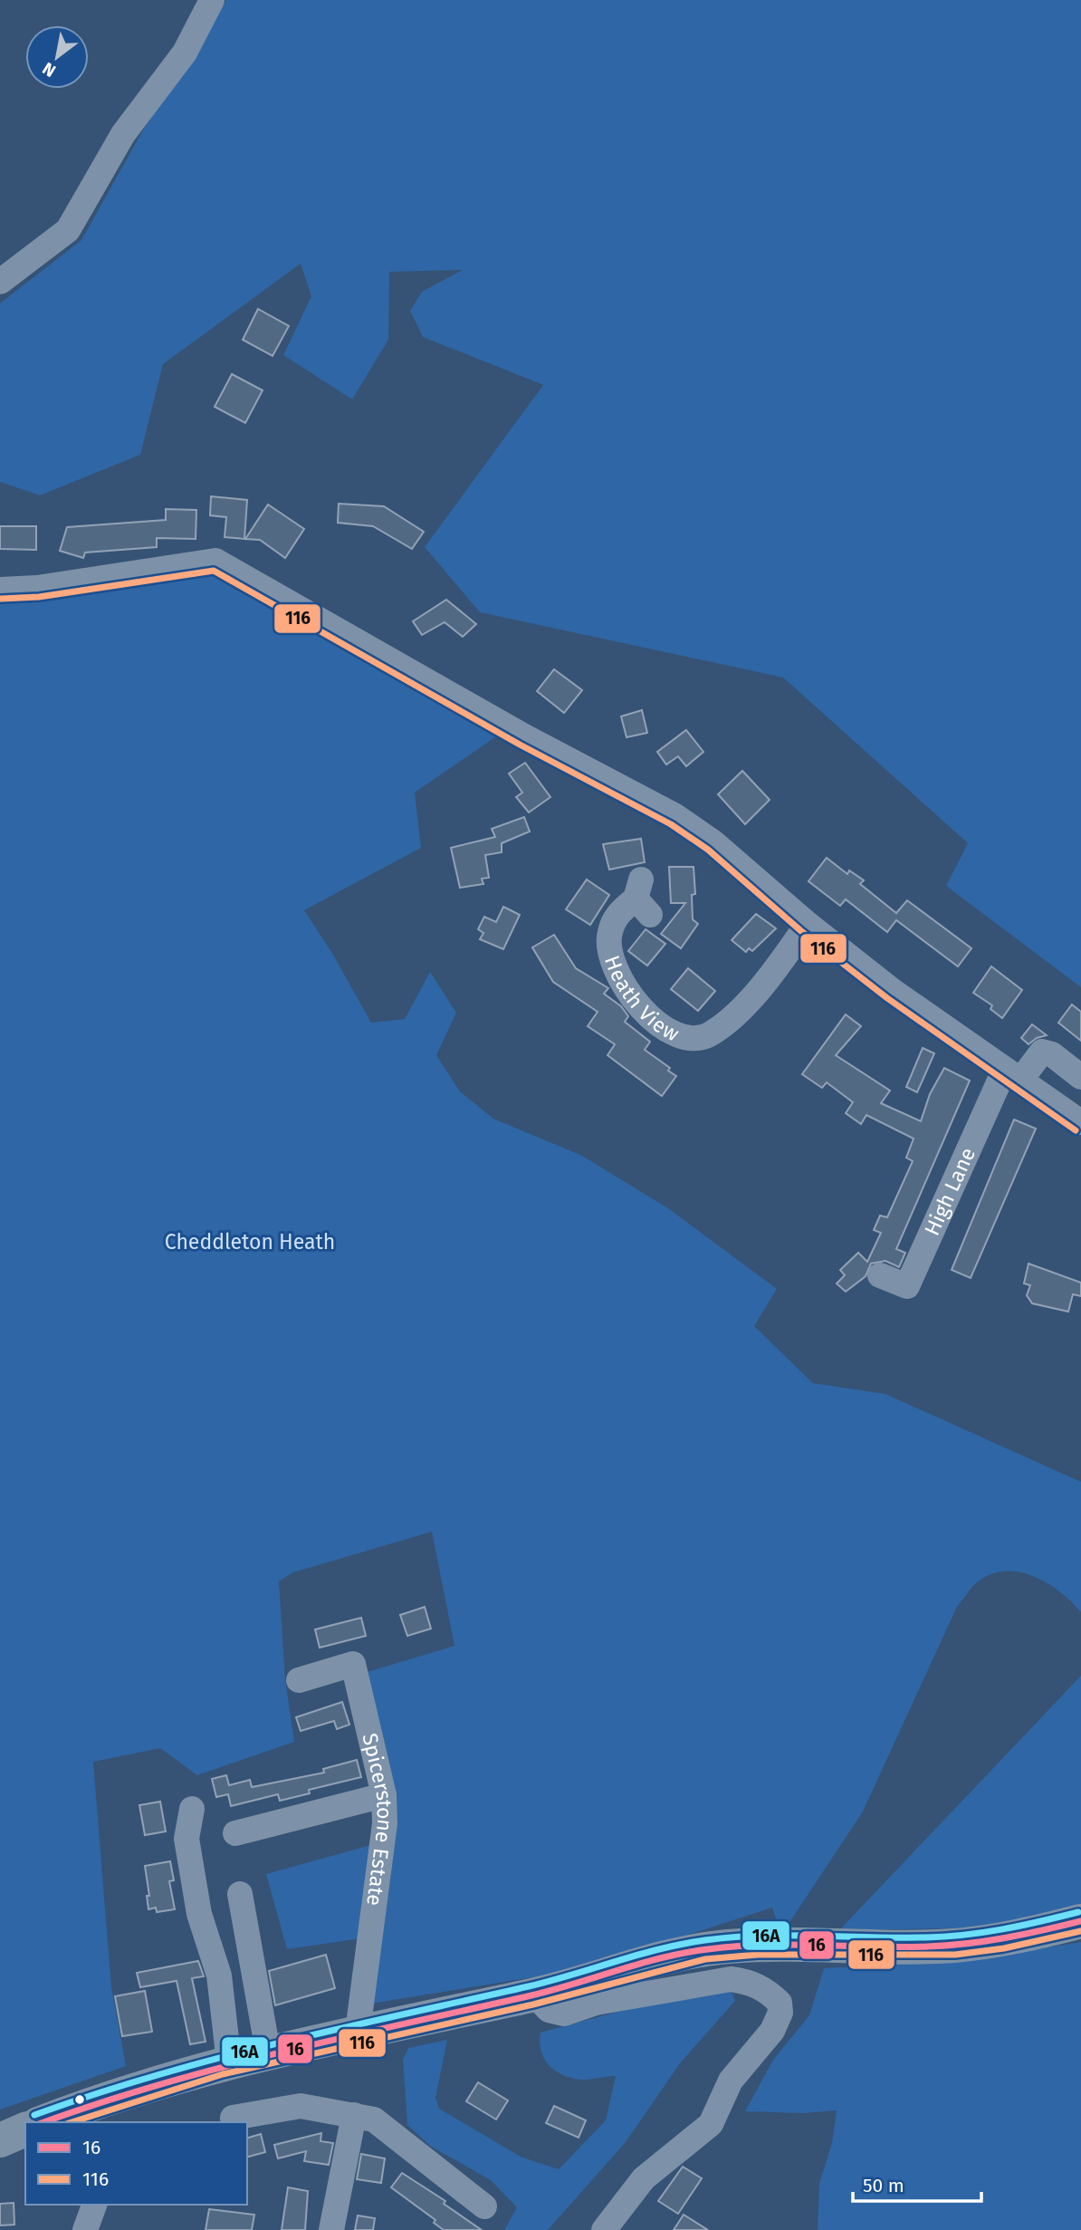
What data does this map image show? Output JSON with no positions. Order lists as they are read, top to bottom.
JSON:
{
  "streets": {
    "street": ["Heath View", "High Lane", "Spicerstone Estate"]
  },
  "parks": ["Cheddleton Heath"],
  "lines": ["transit line 116", "transit line 16A", "transit line 16"],
  "legend": ["16", "116"],
  "scale_bar": "50 m",
  "north": "bottom left"
}
